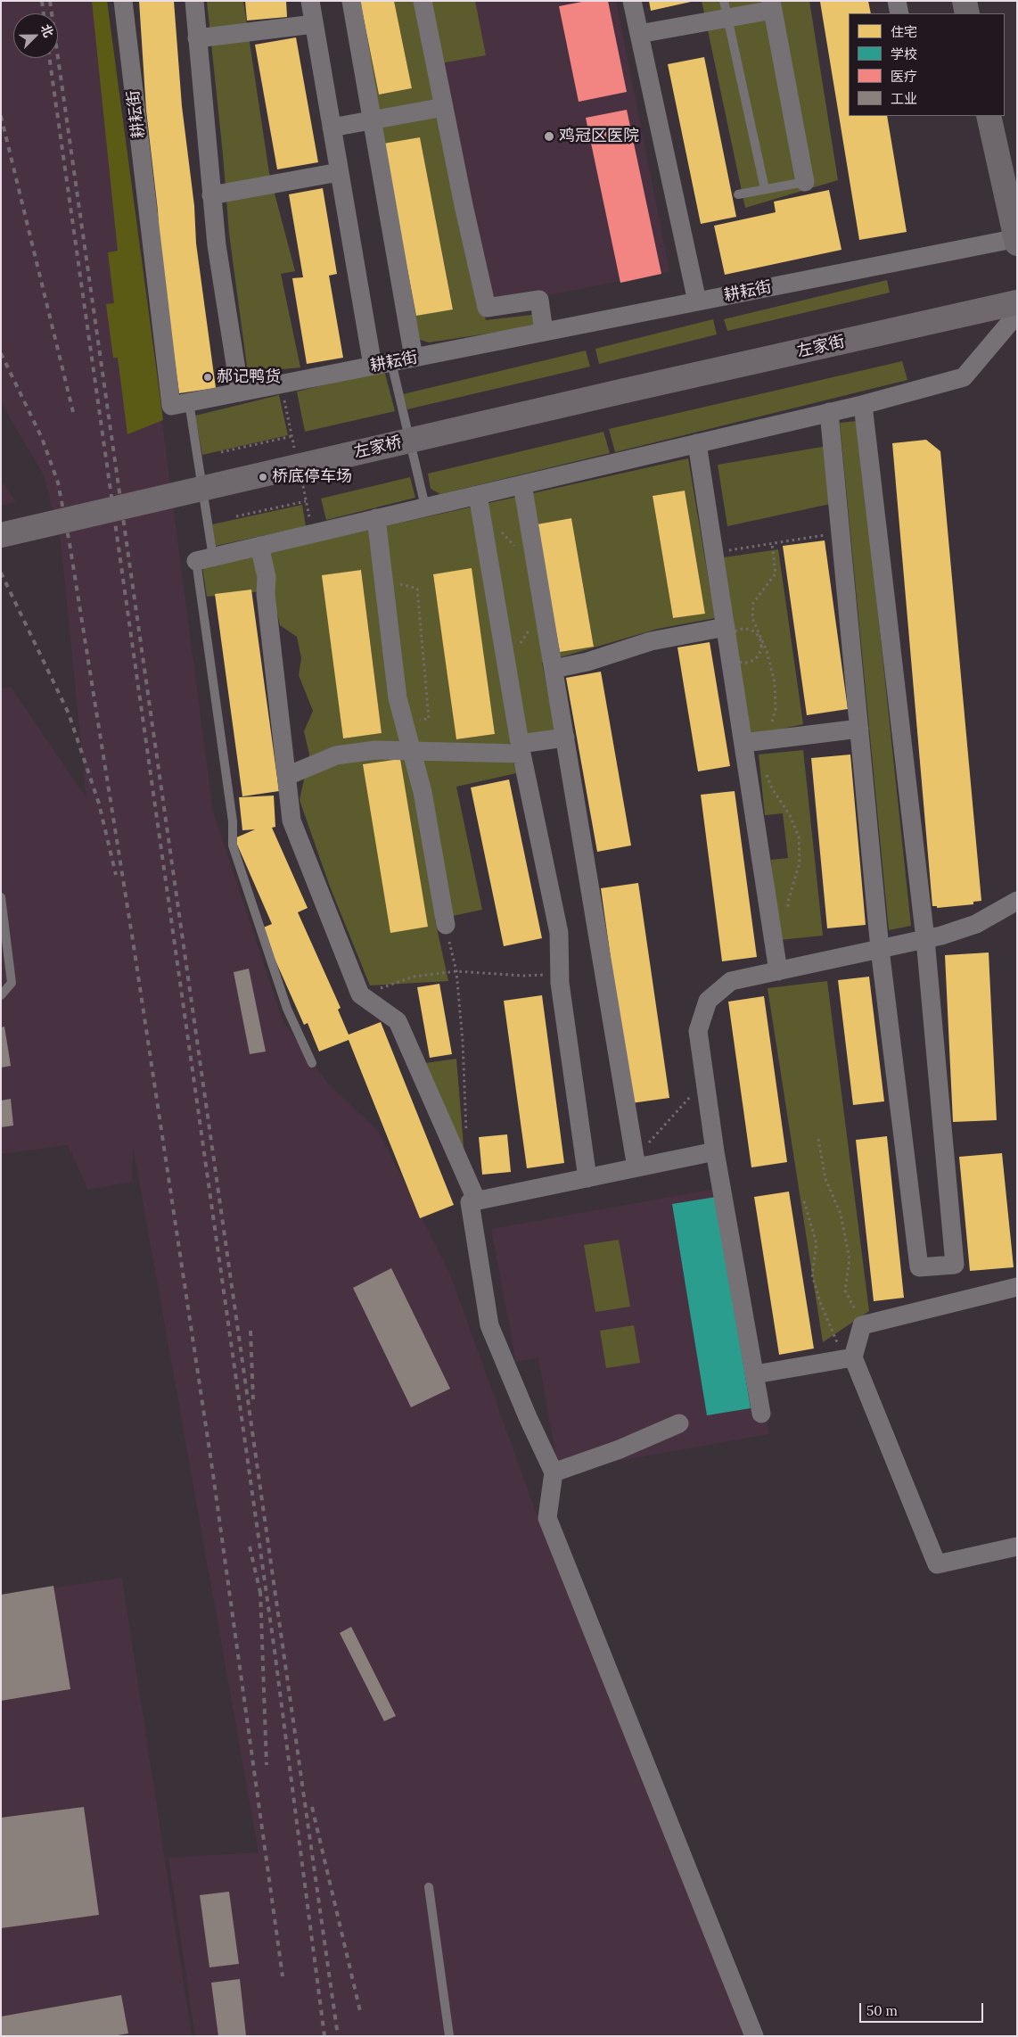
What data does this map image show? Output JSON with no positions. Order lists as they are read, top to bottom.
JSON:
{
  "streets": {
    "main road": ["左家街", "左家桥"],
    "street": ["耕耘街"]
  },
  "crossings": [
    ["左家街", "左家桥"]
  ],
  "places": ["鸡冠区医院", "郝记鸭货", "桥底停车场"],
  "legend": [
    "住宅",
    "学校",
    "医疗",
    "工业"
  ],
  "scale_bar": "50 m",
  "north": "top right"
}
